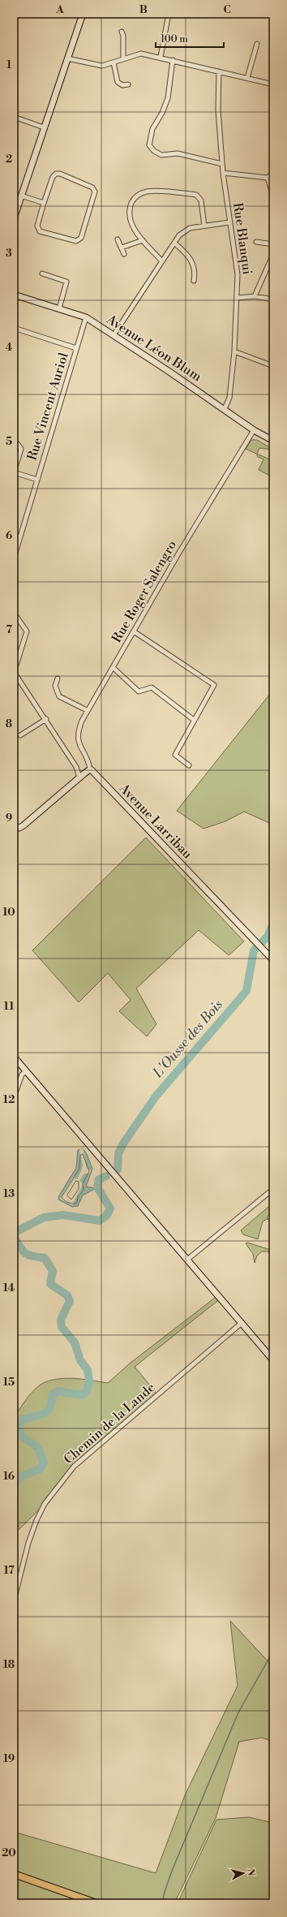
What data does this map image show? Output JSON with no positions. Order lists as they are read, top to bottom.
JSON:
{
  "streets": {
    "street": [
      "Rue Blanqui",
      "Avenue Léon Blum",
      "Rue Vincent Auriol",
      "Rue Roger Salengro",
      "Avenue Larribau",
      "Chemin de la Lande"
    ]
  },
  "crossings": [
    ["Rue Blanqui", "Avenue Léon Blum"],
    ["Avenue Léon Blum", "Rue Vincent Auriol"],
    ["Avenue Léon Blum", "Rue Roger Salengro"],
    ["Rue Roger Salengro", "Avenue Larribau"]
  ],
  "water": ["L'Ousse des Bois"],
  "scale_bar": "100 m",
  "north": "right",
  "grid": {
    "columns": ["A", "B", "C"],
    "rows": [
      "1",
      "2",
      "3",
      "4",
      "5",
      "6",
      "7",
      "8",
      "9",
      "10",
      "11",
      "12",
      "13",
      "14",
      "15",
      "16",
      "17",
      "18",
      "19",
      "20"
    ]
  }
}
